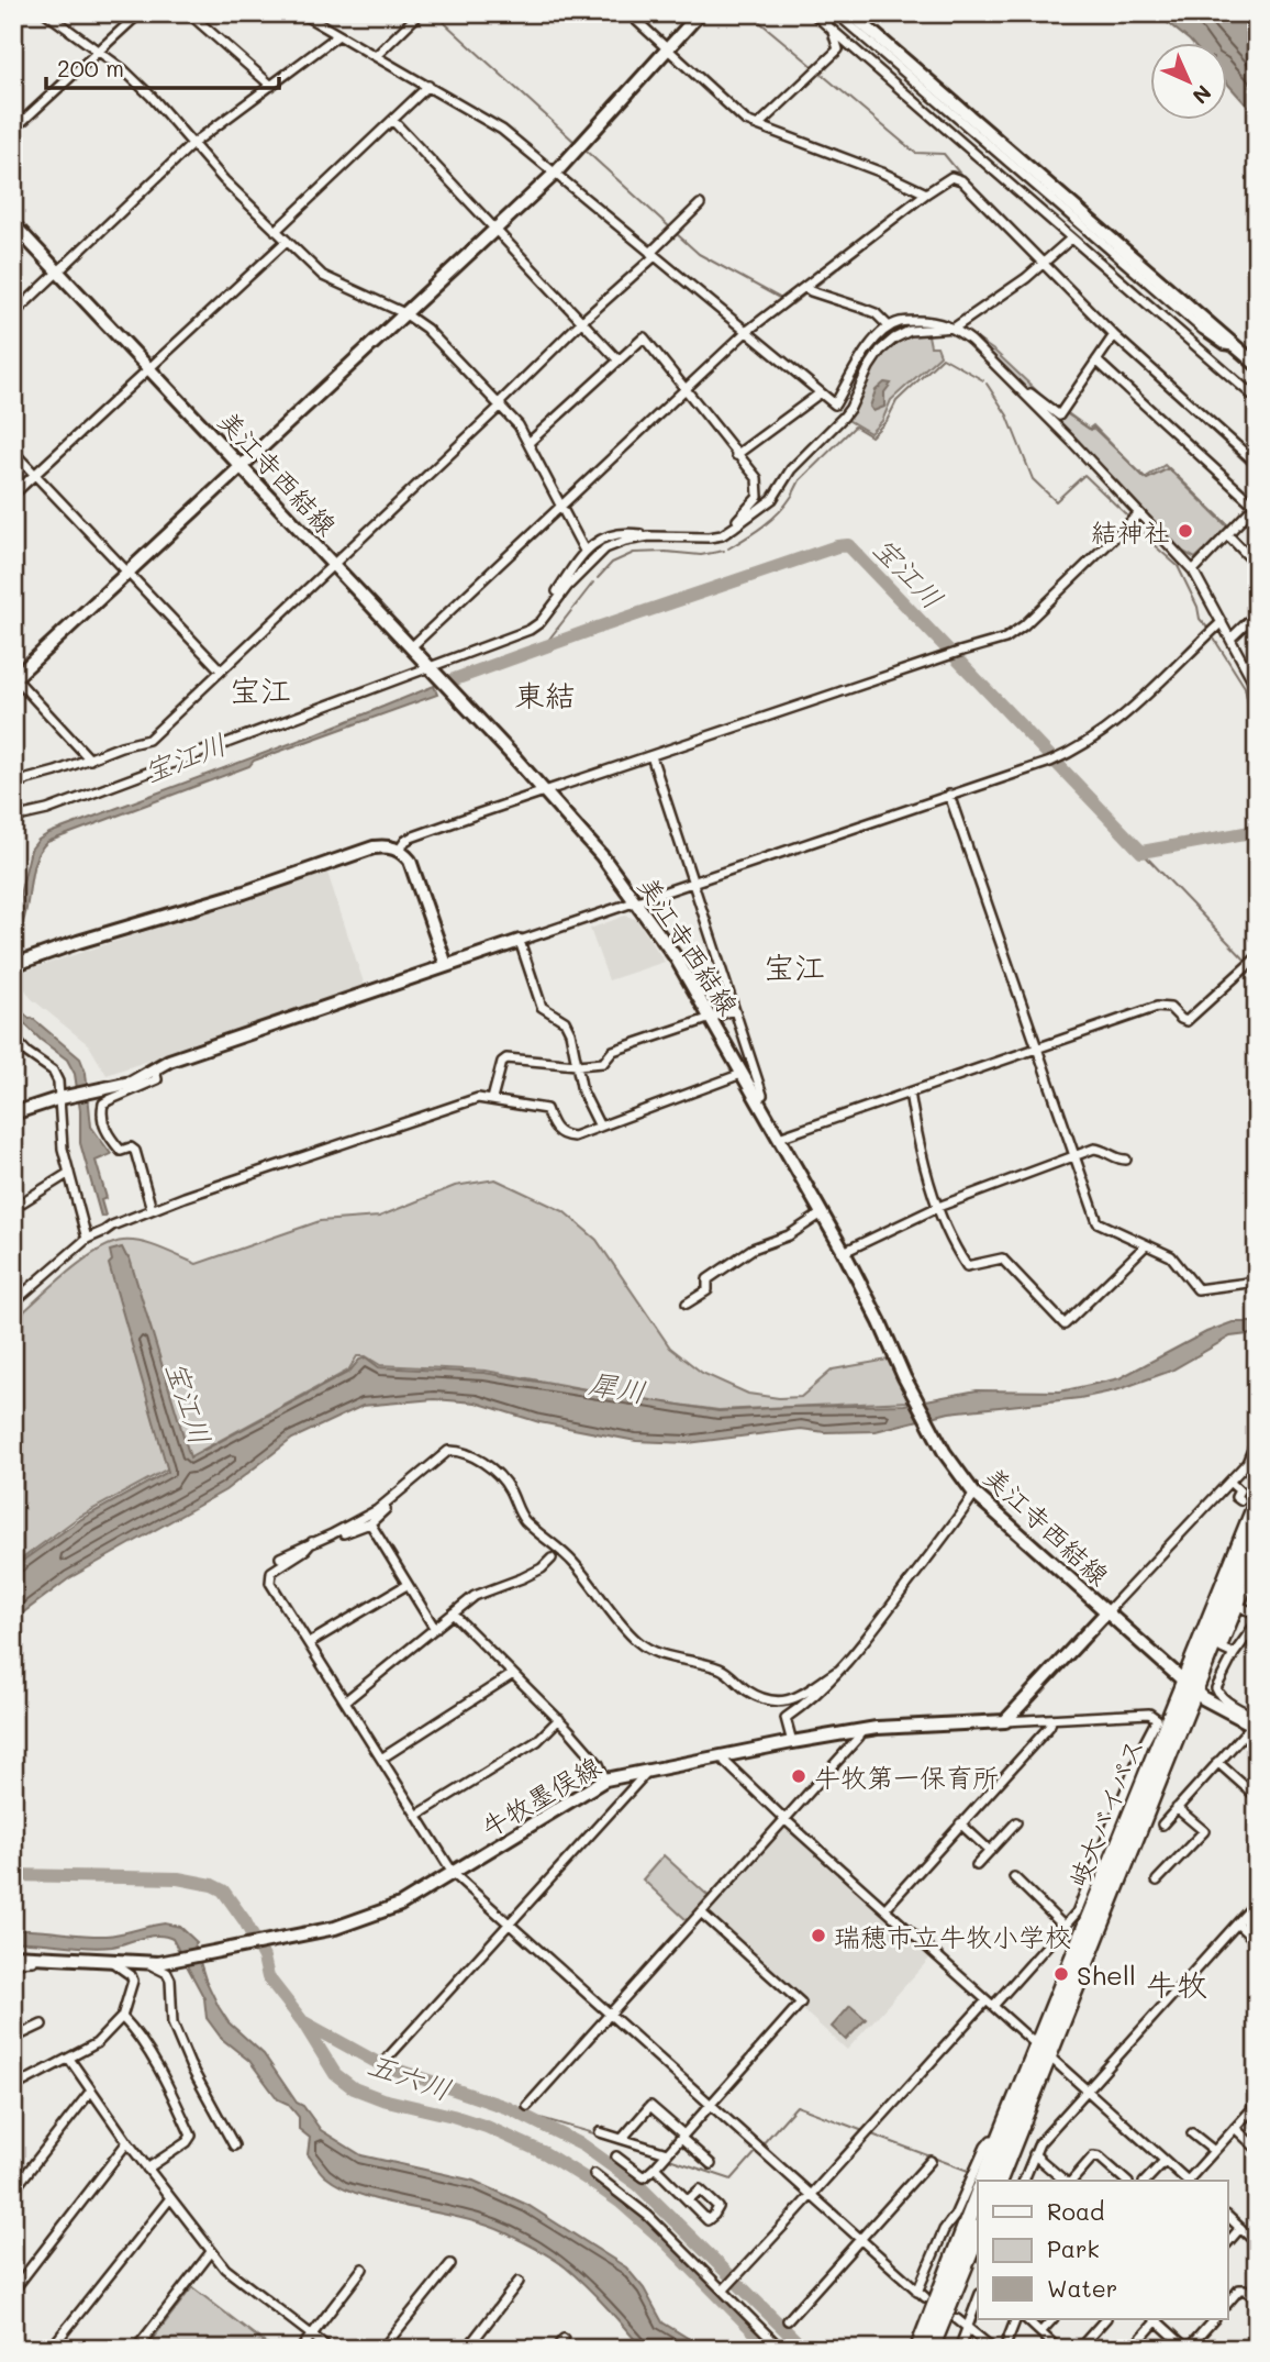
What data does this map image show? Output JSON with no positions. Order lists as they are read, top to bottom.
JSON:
{
  "streets": {
    "highway": ["岐大バイパス"],
    "main road": ["美江寺西結線", "牛牧墨俣線"]
  },
  "crossings": [
    ["美江寺西結線", "岐大バイパス"]
  ],
  "districts": [
    "宝江",
    "東結",
    "宝江",
    "牛牧"
  ],
  "water": ["宝江川", "犀川", "五六川"],
  "places": [
    "結神社",
    "牛牧第一保育所",
    "瑞穂市立牛牧小学校",
    "Shell"
  ],
  "legend": ["Road", "Park", "Water"],
  "scale_bar": "200 m",
  "north": "bottom right"
}
